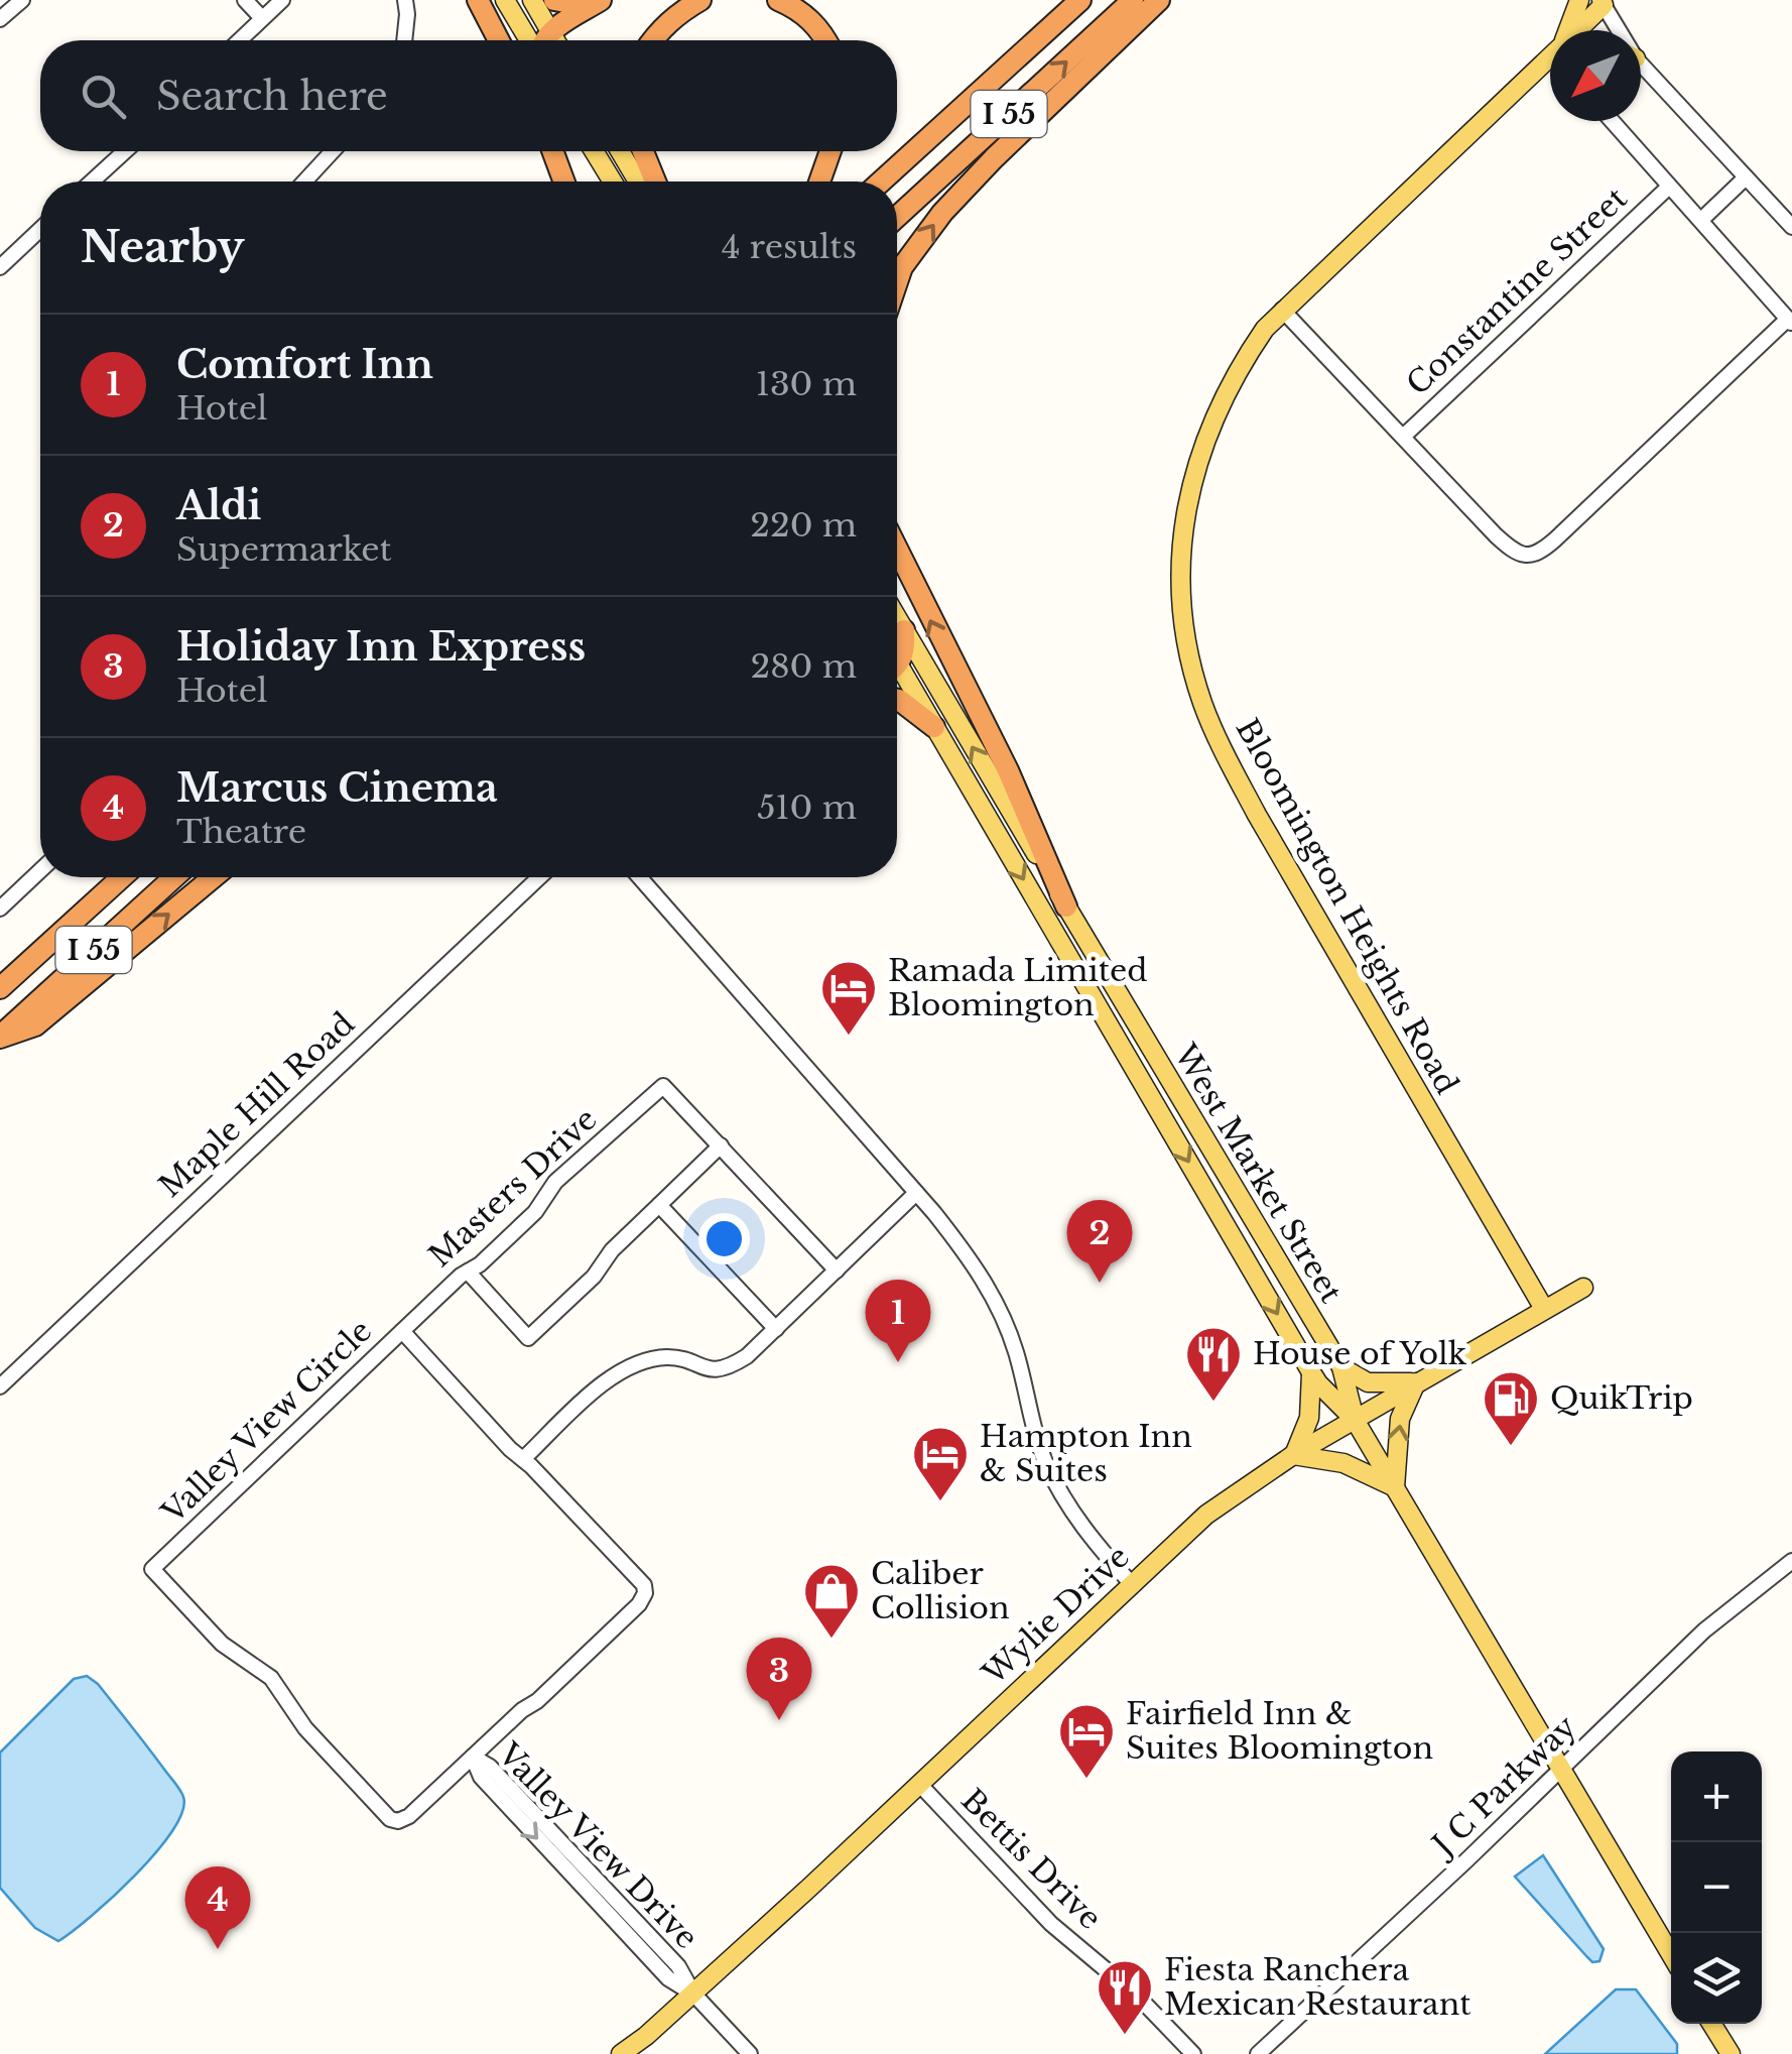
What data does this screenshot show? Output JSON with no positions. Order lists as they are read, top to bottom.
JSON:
{
  "streets": {
    "highway": ["I 55"],
    "main road": ["Bloomington Heights Road", "West Market Street", "Wylie Drive"],
    "street": [
      "Constantine Street",
      "Maple Hill Road",
      "Masters Drive",
      "Valley View Circle",
      "J C Parkway",
      "Valley View Drive",
      "Bettis Drive"
    ]
  },
  "crossings": [
    ["Bloomington Heights Road", "Wylie Drive"],
    ["West Market Street", "Wylie Drive"],
    ["West Market Street", "J C Parkway"],
    ["Masters Drive", "Valley View Circle"],
    ["Valley View Circle", "Valley View Drive"],
    ["Wylie Drive", "Valley View Drive"],
    ["Wylie Drive", "Bettis Drive"]
  ],
  "places": {
    "hotel": ["Ramada Limited Bloomington", "Hampton Inn & Suites", "Fairfield Inn & Suites Bloomington"],
    "restaurant": ["House of Yolk", "Fiesta Ranchera Mexican Restaurant"],
    "fuel station": ["QuikTrip"],
    "shop": ["Caliber Collision"]
  },
  "north": "bottom left",
  "page": {
    "search": "Search here",
    "heading": ["Nearby", "4 results"],
    "list": [
      {
        "mark": "1",
        "name": "Comfort Inn",
        "note": "Hotel",
        "value": "130 m"
      },
      {
        "mark": "2",
        "name": "Aldi",
        "note": "Supermarket",
        "value": "220 m"
      },
      {
        "mark": "3",
        "name": "Holiday Inn Express",
        "note": "Hotel",
        "value": "280 m"
      },
      {
        "mark": "4",
        "name": "Marcus Cinema",
        "note": "Theatre",
        "value": "510 m"
      }
    ],
    "pins": [
      "2",
      "1",
      "3",
      "4"
    ],
    "map_buttons": ["+", "−"]
  }
}
